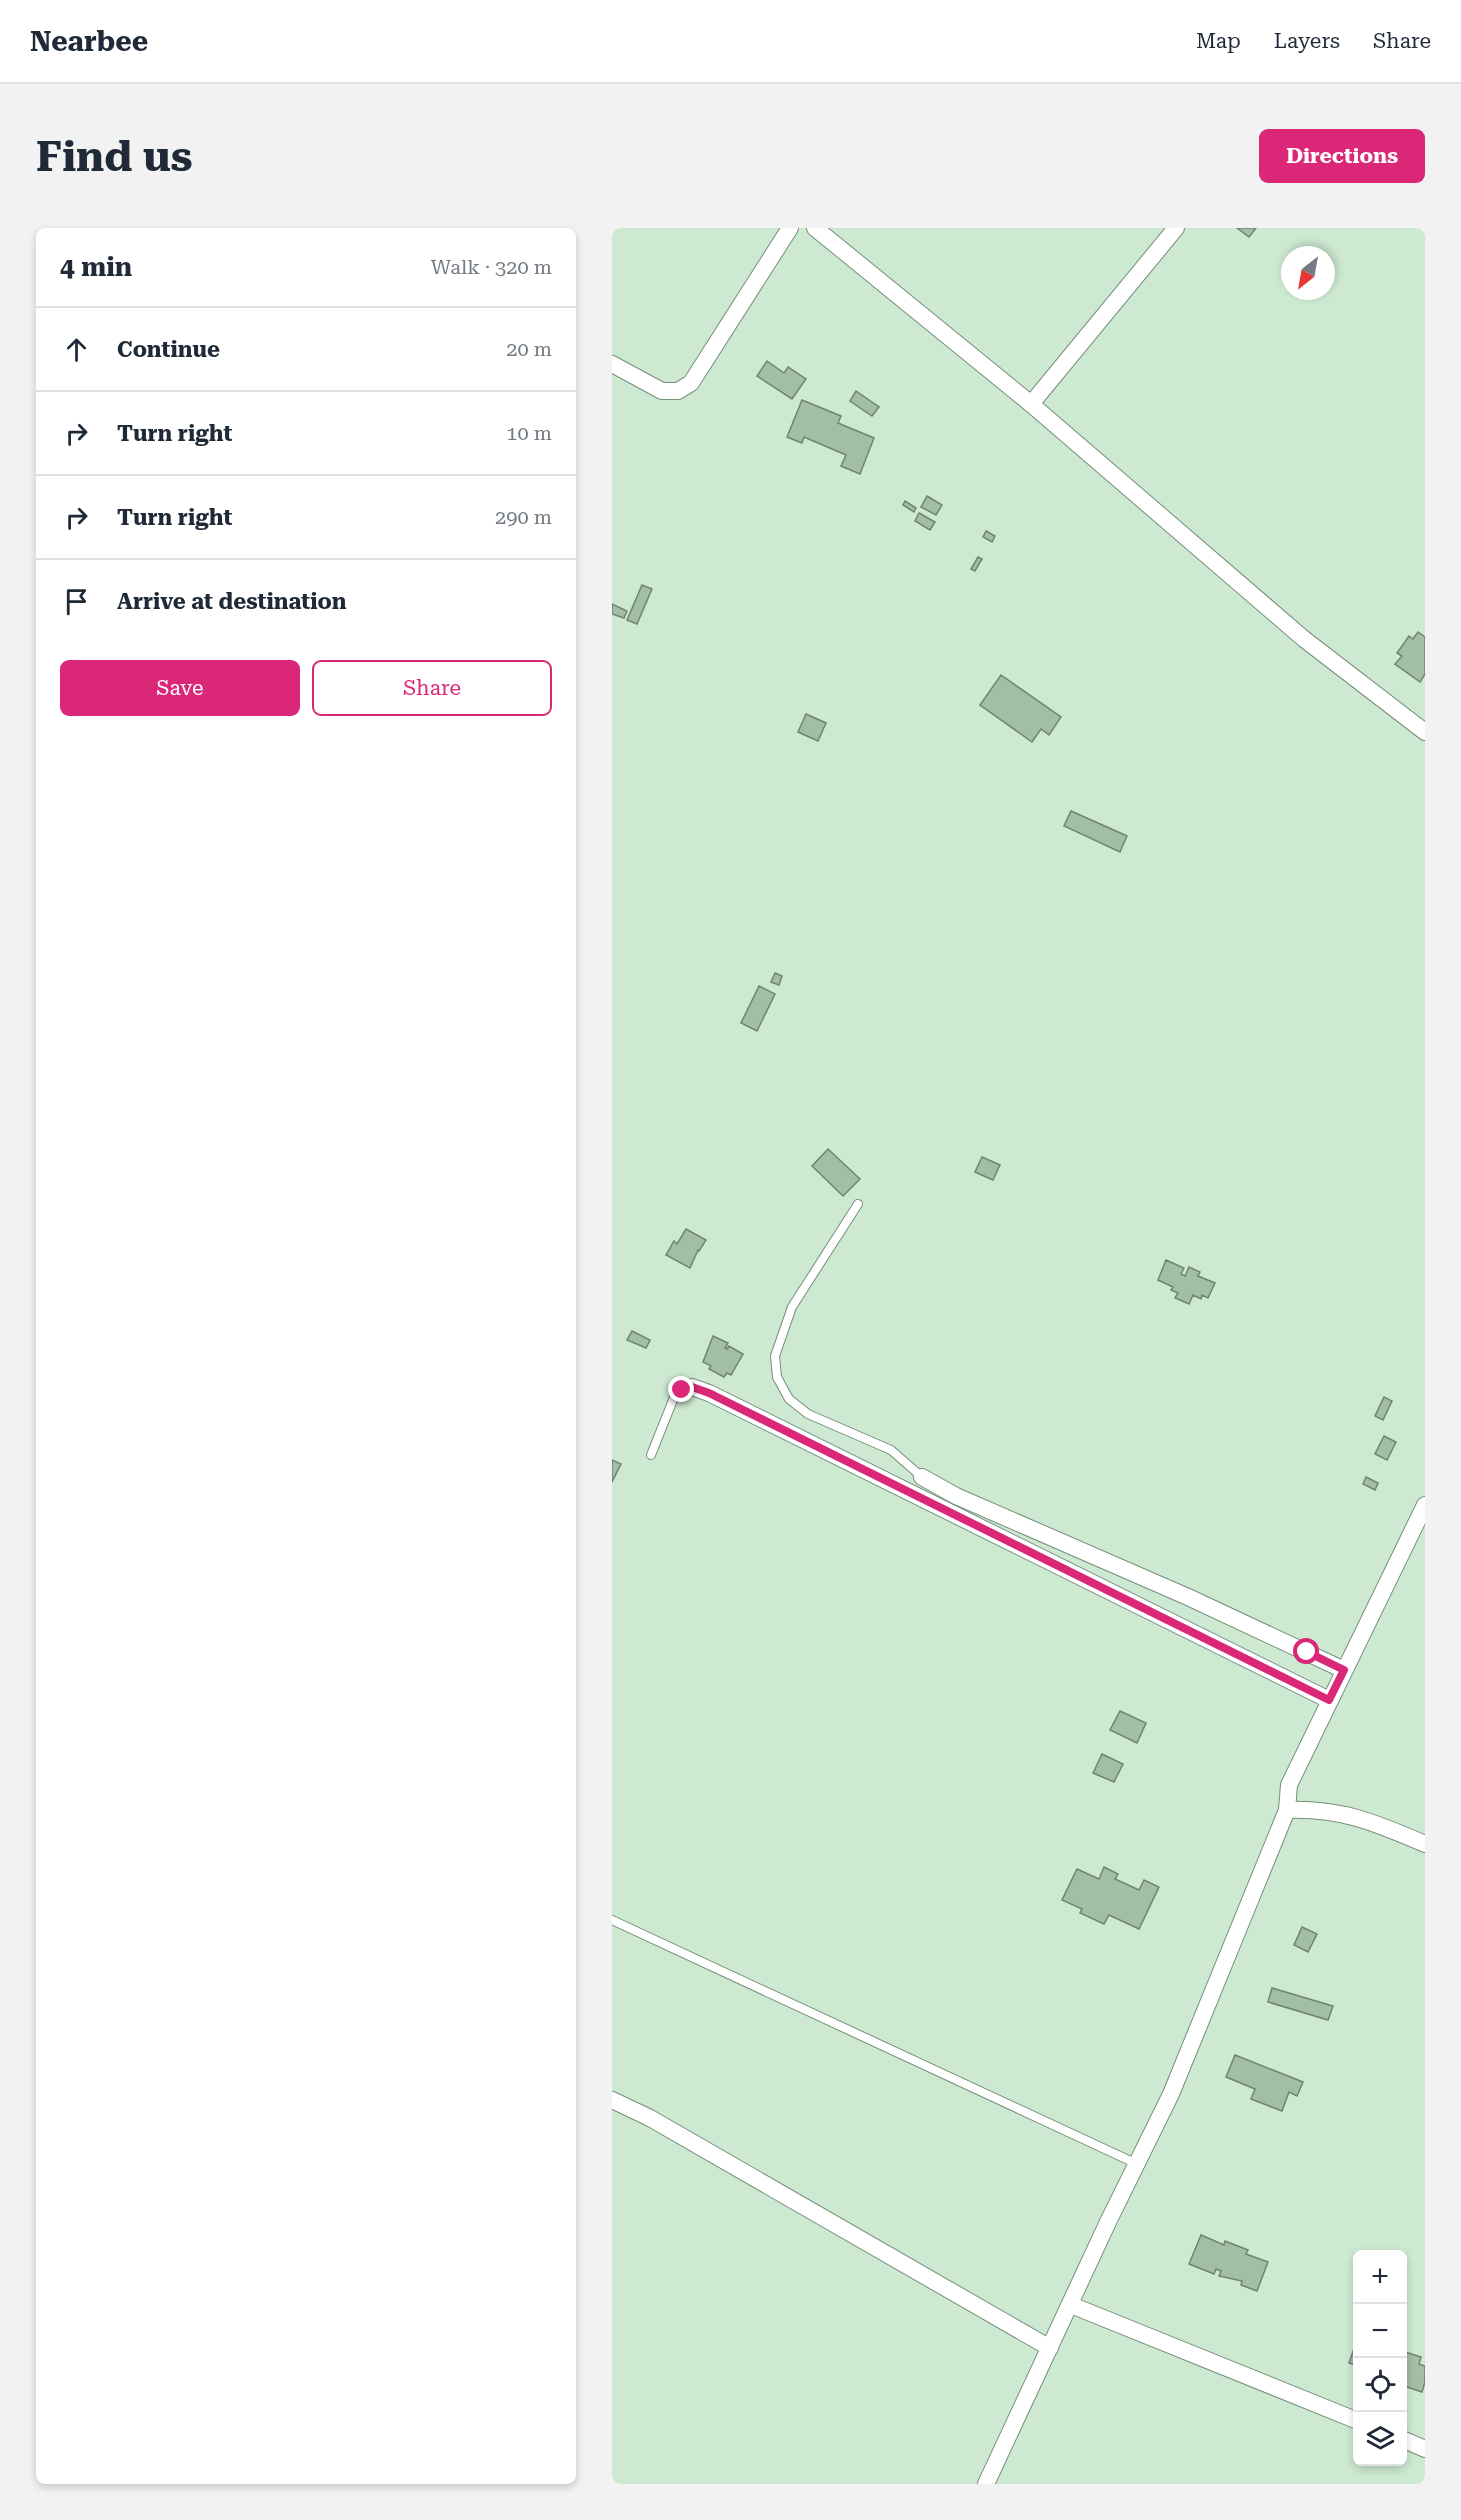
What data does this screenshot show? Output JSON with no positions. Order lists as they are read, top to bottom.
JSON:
{
  "north": "bottom left",
  "page": {
    "header": "Nearbee",
    "nav": ["Map", "Layers", "Share"],
    "buttons": [
      "Directions",
      ["Save", "Share"]
    ],
    "title": "Find us",
    "heading": ["4 min", "Walk · 320 m"],
    "list": [
      ["Continue", "20 m"],
      ["Turn right", "10 m"],
      ["Turn right", "290 m"],
      "Arrive at destination"
    ],
    "map_buttons": ["+", "−"]
  }
}
